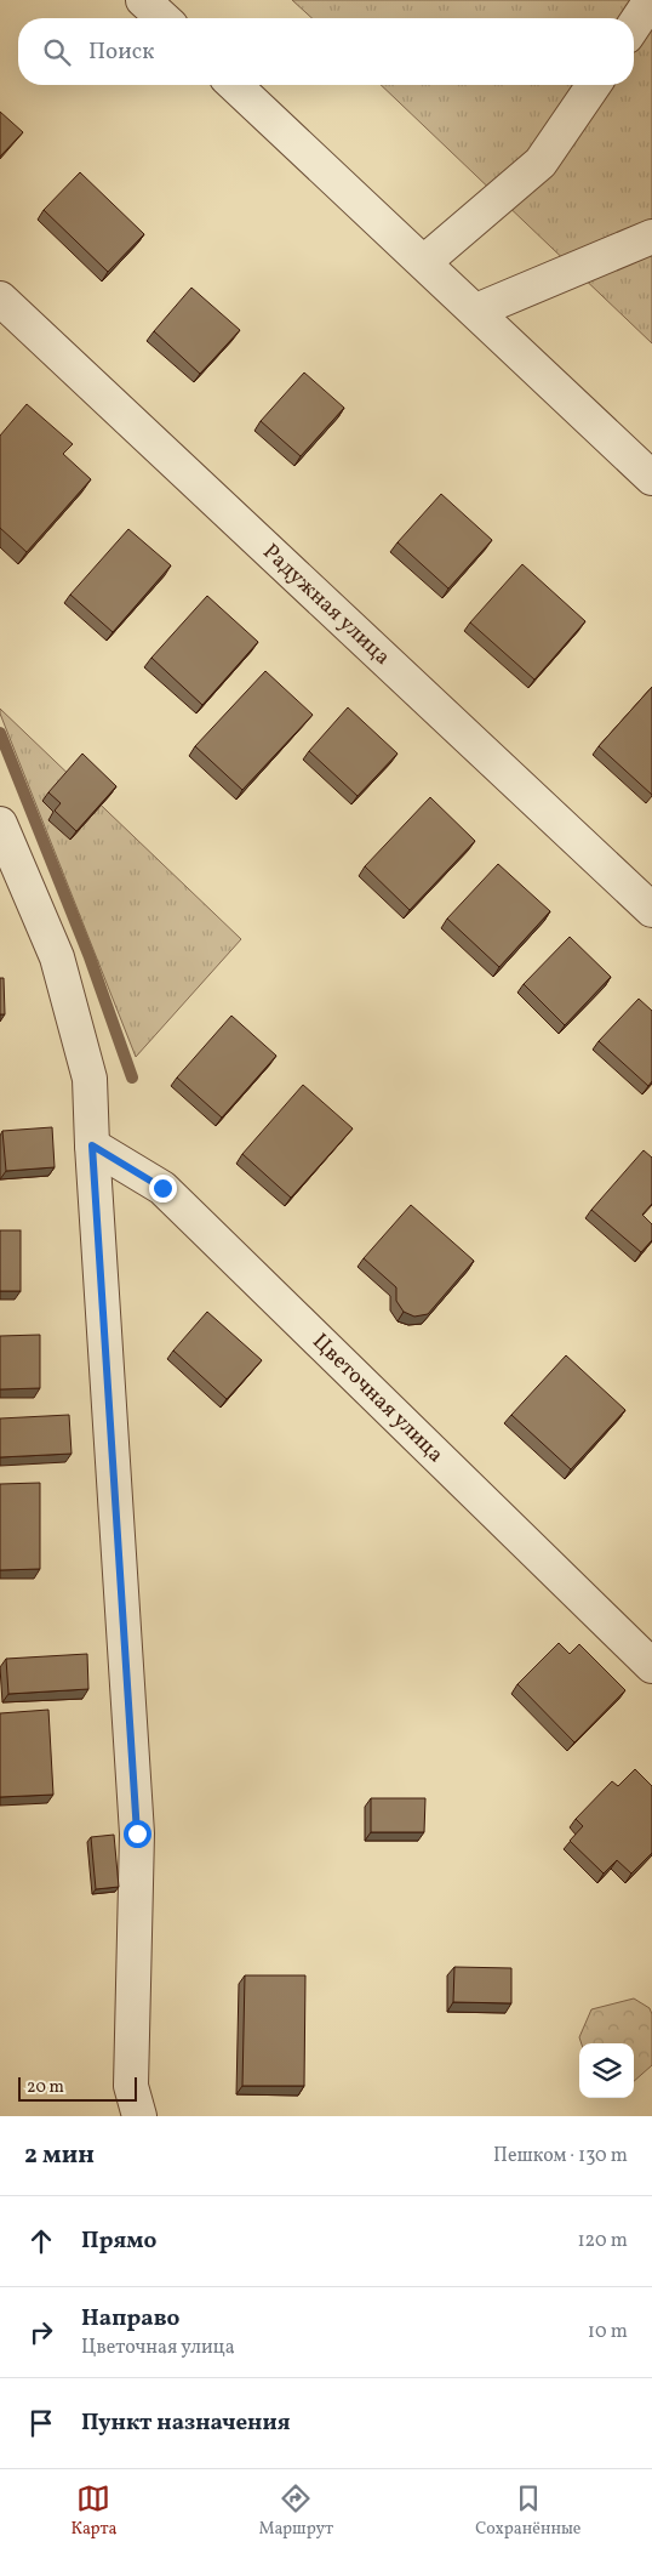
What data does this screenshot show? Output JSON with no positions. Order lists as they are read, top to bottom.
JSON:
{
  "streets": {
    "street": ["Радужная улица", "Цветочная улица"]
  },
  "scale_bar": "20 m",
  "page": {
    "search": "Поиск",
    "scale": "20 m",
    "heading": ["2 мин", "Пешком · 130 m"],
    "list": [
      ["Прямо", "120 m"],
      ["Направо", "Цветочная улица", "10 m"],
      "Пункт назначения"
    ],
    "nav": ["Карта", "Маршрут", "Сохранённые"]
  }
}
